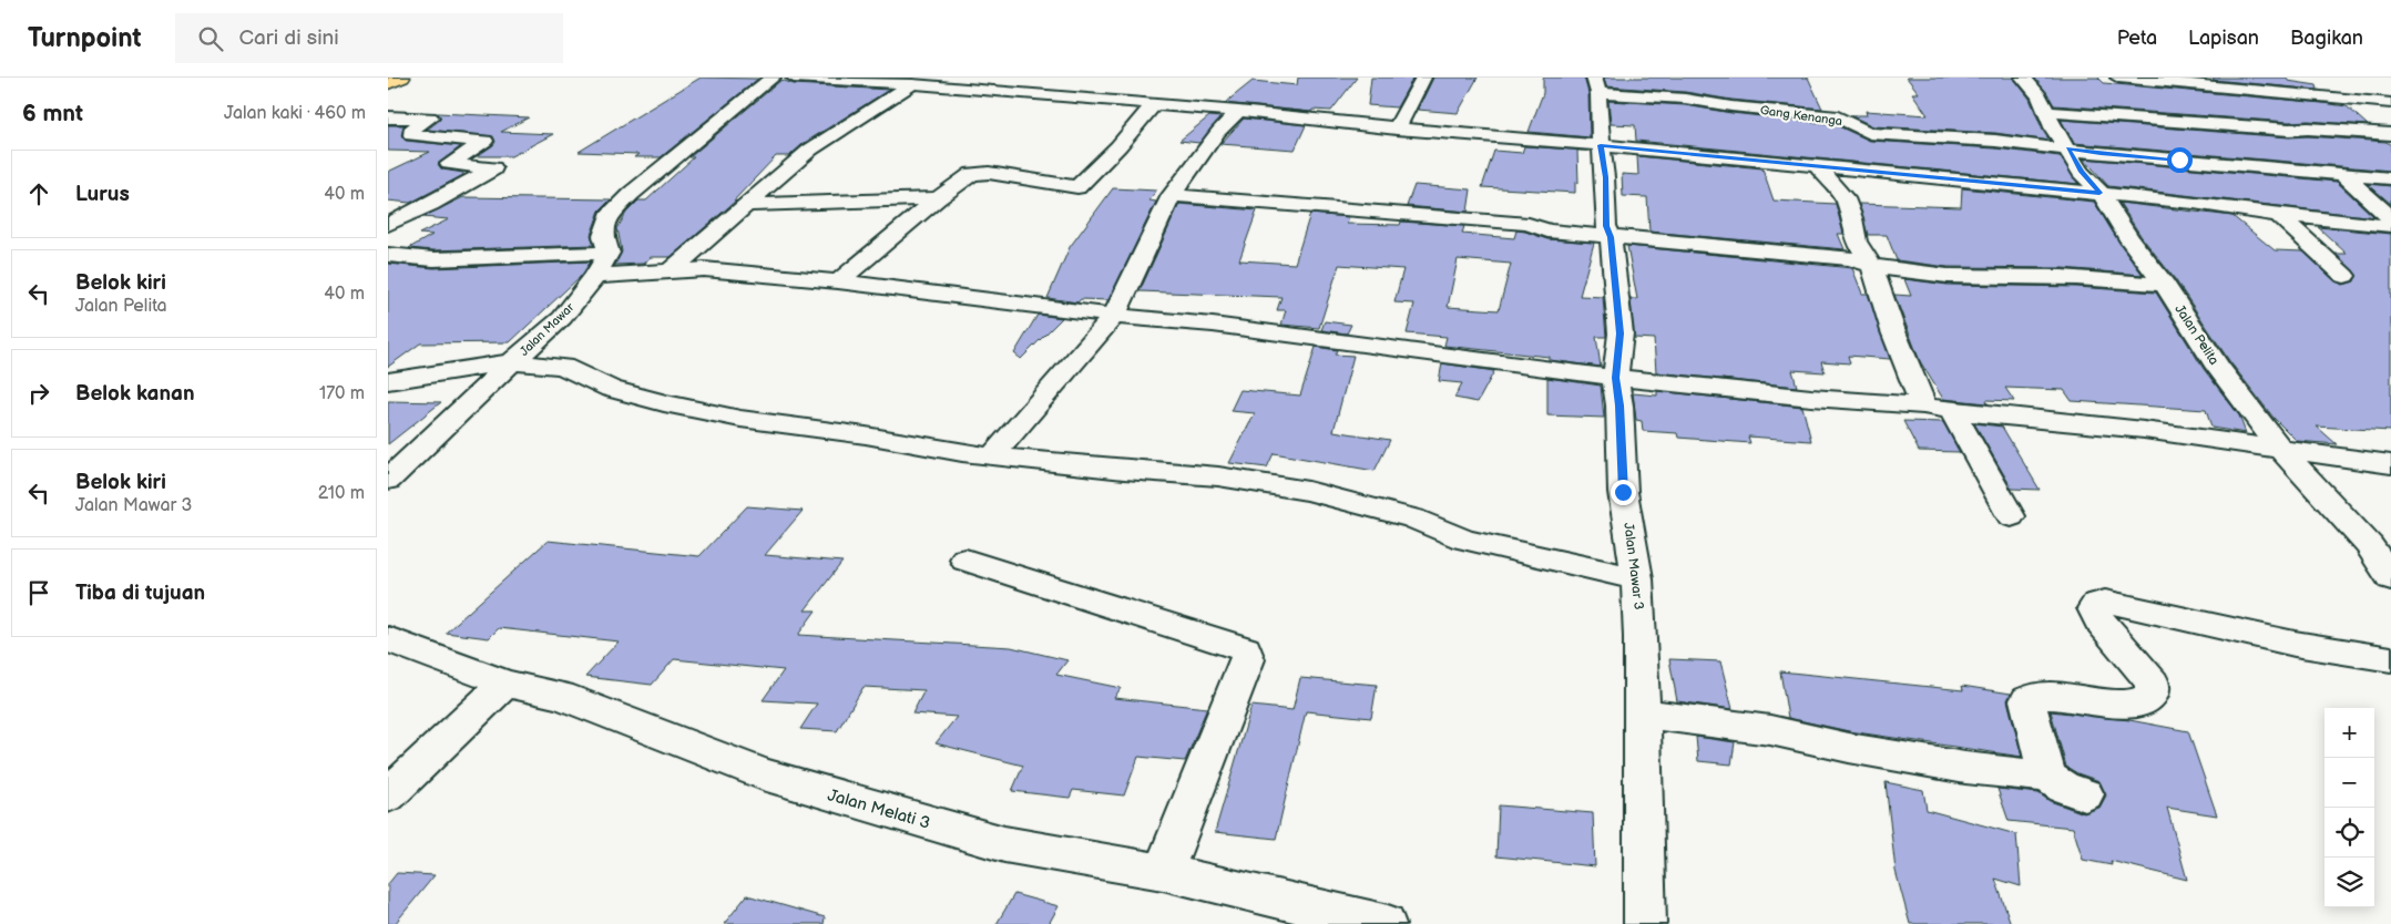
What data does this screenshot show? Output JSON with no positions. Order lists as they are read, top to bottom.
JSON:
{
  "streets": {
    "street": [
      "Gang Kenanga",
      "Jalan Mawar",
      "Jalan Pelita",
      "Jalan Mawar 3",
      "Jalan Melati 3"
    ]
  },
  "crossings": [
    ["Gang Kenanga", "Jalan Pelita"],
    ["Gang Kenanga", "Jalan Mawar 3"]
  ],
  "page": {
    "header": "Turnpoint",
    "search": "Cari di sini",
    "nav": ["Peta", "Lapisan", "Bagikan"],
    "heading": ["6 mnt", "Jalan kaki · 460 m"],
    "list": [
      ["Lurus", "40 m"],
      ["Belok kiri", "Jalan Pelita", "40 m"],
      ["Belok kanan", "170 m"],
      ["Belok kiri", "Jalan Mawar 3", "210 m"],
      "Tiba di tujuan"
    ],
    "map_buttons": ["+", "−"]
  }
}
